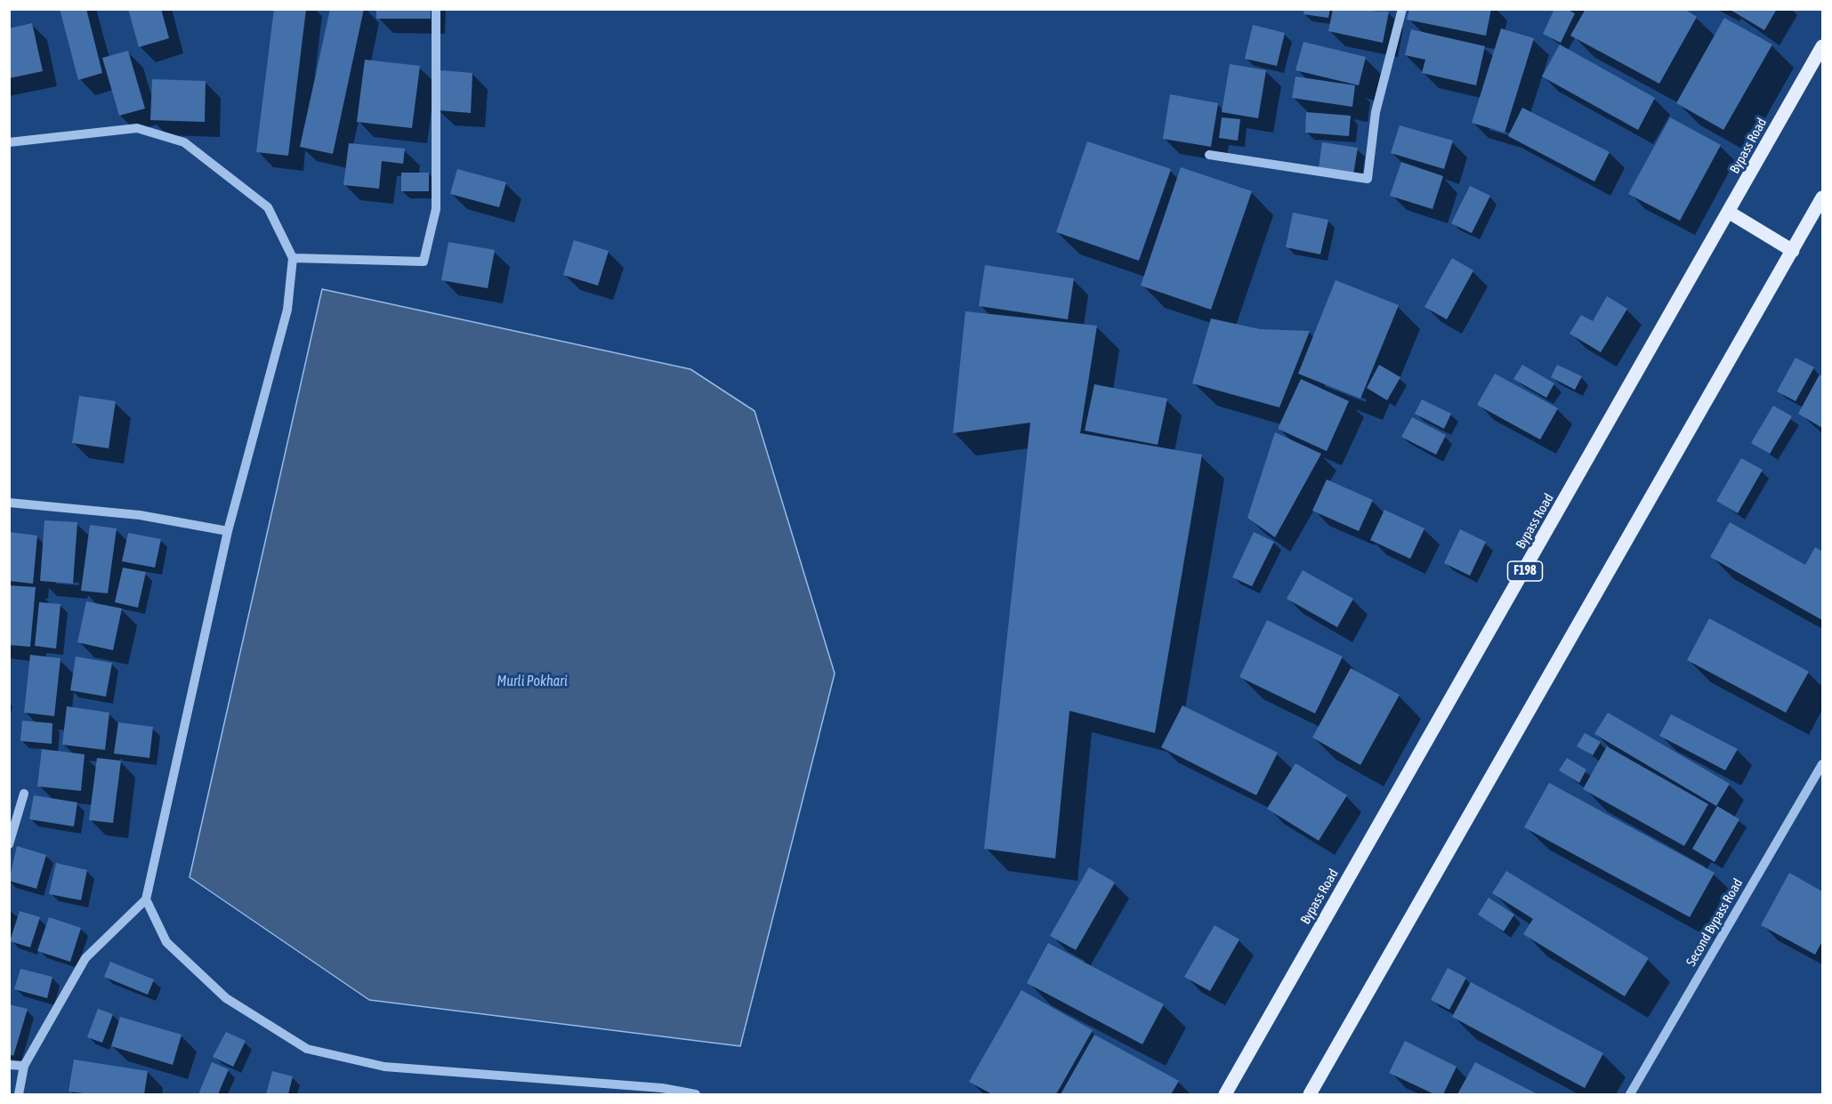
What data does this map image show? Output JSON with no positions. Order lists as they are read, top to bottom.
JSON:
{
  "streets": {
    "main road": ["Bypass Road", "F198"],
    "street": ["Second Bypass Road"]
  },
  "water": ["Murli Pokhari"]
}
